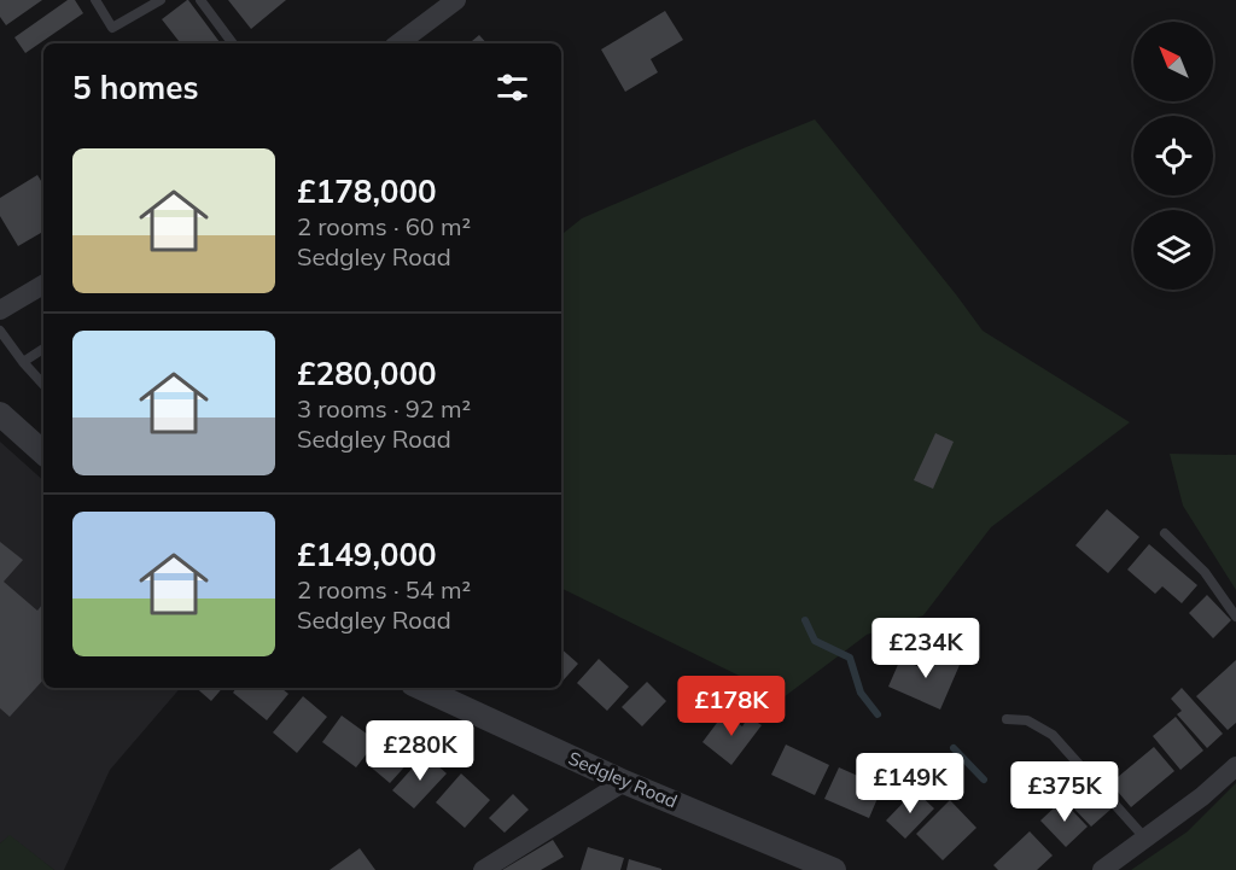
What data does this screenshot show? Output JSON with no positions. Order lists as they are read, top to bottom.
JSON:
{
  "streets": {
    "street": ["Sedgley Road"]
  },
  "north": "top left",
  "page": {
    "heading": "5 homes",
    "list": [
      {
        "name": "£178,000",
        "note": "2 rooms · 60 m² · Sedgley Road"
      },
      {
        "name": "£280,000",
        "note": "3 rooms · 92 m² · Sedgley Road"
      },
      {
        "name": "£149,000",
        "note": "2 rooms · 54 m² · Sedgley Road"
      }
    ],
    "price": [
      "£234K",
      "£178K",
      "£280K",
      "£149K",
      "£375K"
    ]
  }
}
